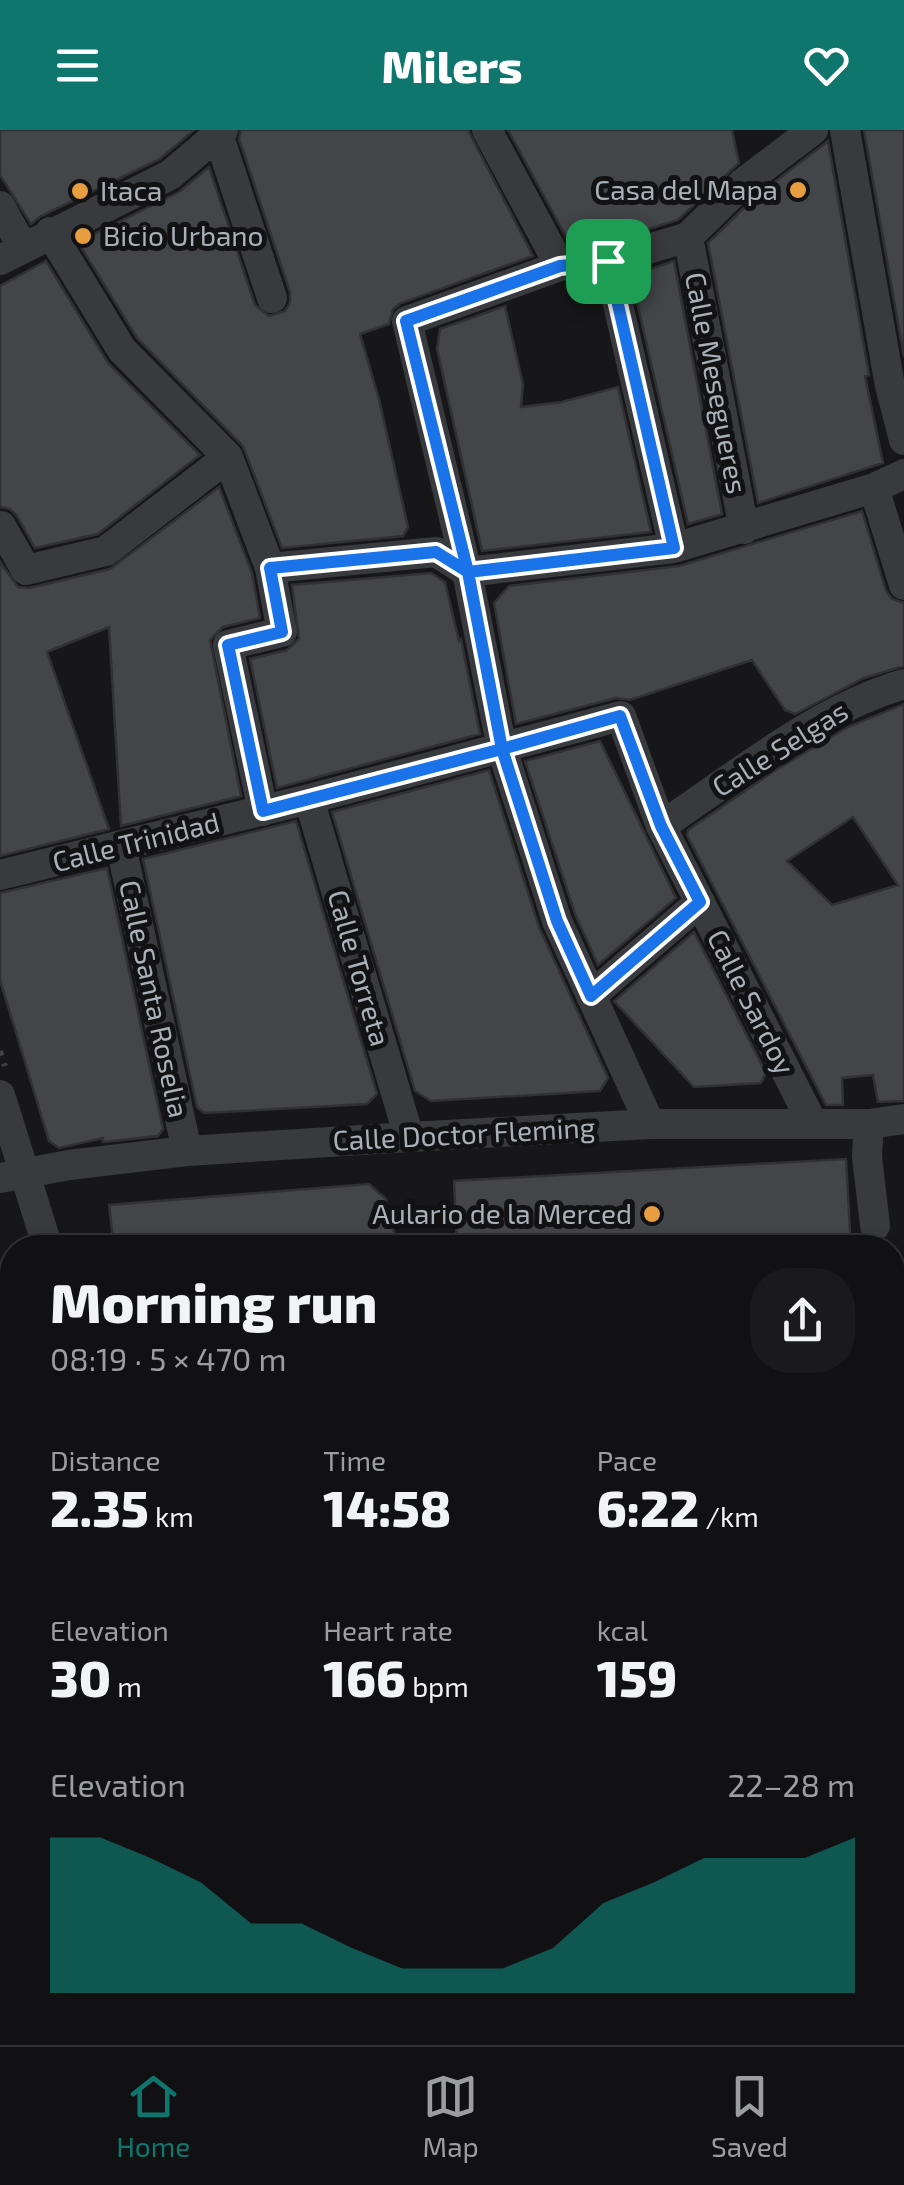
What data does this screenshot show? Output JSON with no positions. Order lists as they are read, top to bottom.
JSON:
{
  "streets": {
    "street": [
      "Calle Mesegueres",
      "Calle Selgas",
      "Calle Trinidad",
      "Calle Torreta",
      "Calle Santa Roselia",
      "Calle Sardoy",
      "Calle Doctor Fleming"
    ]
  },
  "crossings": [
    ["Calle Selgas", "Calle Sardoy"],
    ["Calle Trinidad", "Calle Torreta"],
    ["Calle Trinidad", "Calle Santa Roselia"],
    ["Calle Trinidad", "Calle Sardoy"],
    ["Calle Torreta", "Calle Doctor Fleming"],
    ["Calle Santa Roselia", "Calle Doctor Fleming"],
    ["Calle Sardoy", "Calle Doctor Fleming"]
  ],
  "places": [
    "Casa del Mapa",
    "Itaca",
    "Bicio Urbano",
    "Aulario de la Merced"
  ],
  "page": {
    "header": "Milers",
    "heading": ["Morning run", "08:19 · 5 × 470 m"],
    "stats": [
      ["Distance", "2.35 km"],
      ["Time", "14:58"],
      ["Pace", "6:22 /km"],
      ["Elevation", "30 m"],
      ["Heart rate", "166 bpm"],
      ["kcal", "159"]
    ],
    "chart": ["Elevation", "22–28 m"],
    "tabs": ["Home", "Map", "Saved"]
  }
}
